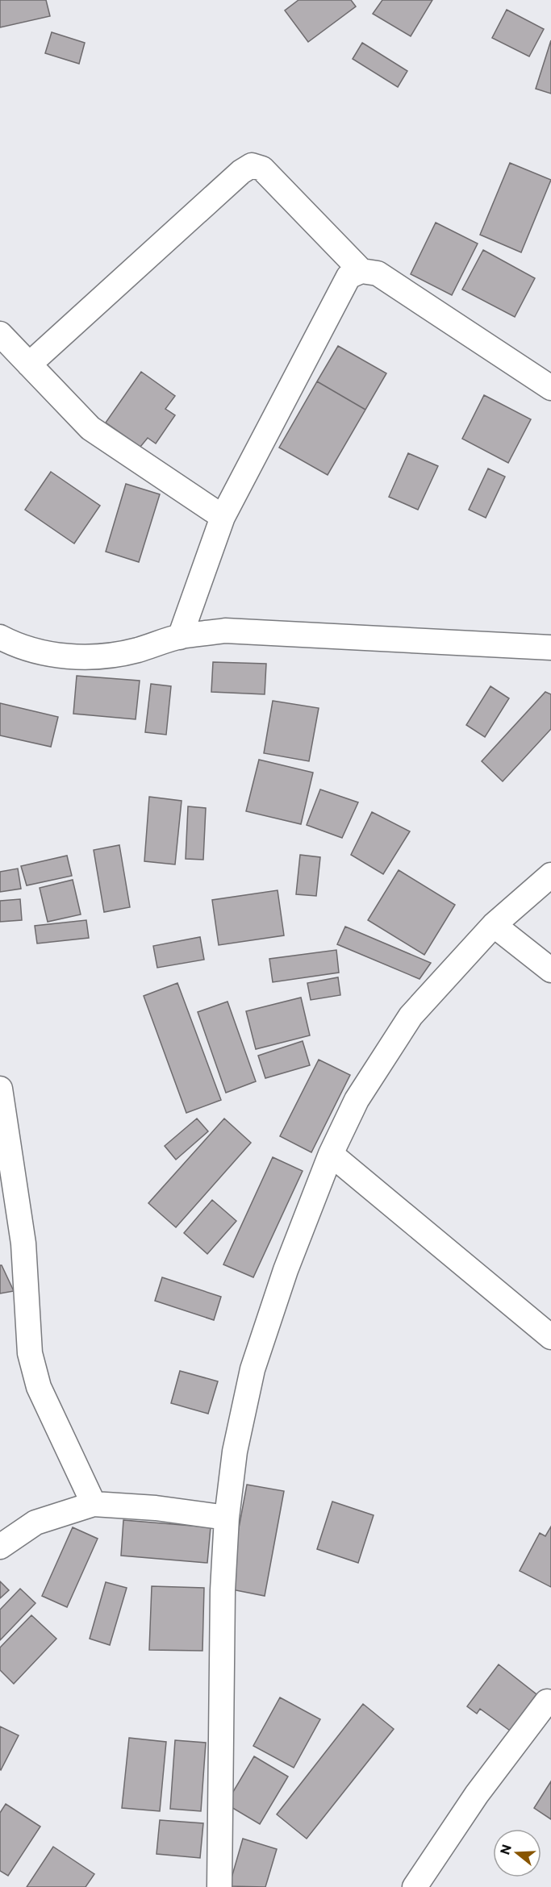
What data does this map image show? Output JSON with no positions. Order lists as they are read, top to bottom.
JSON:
{
  "north": "left"
}
